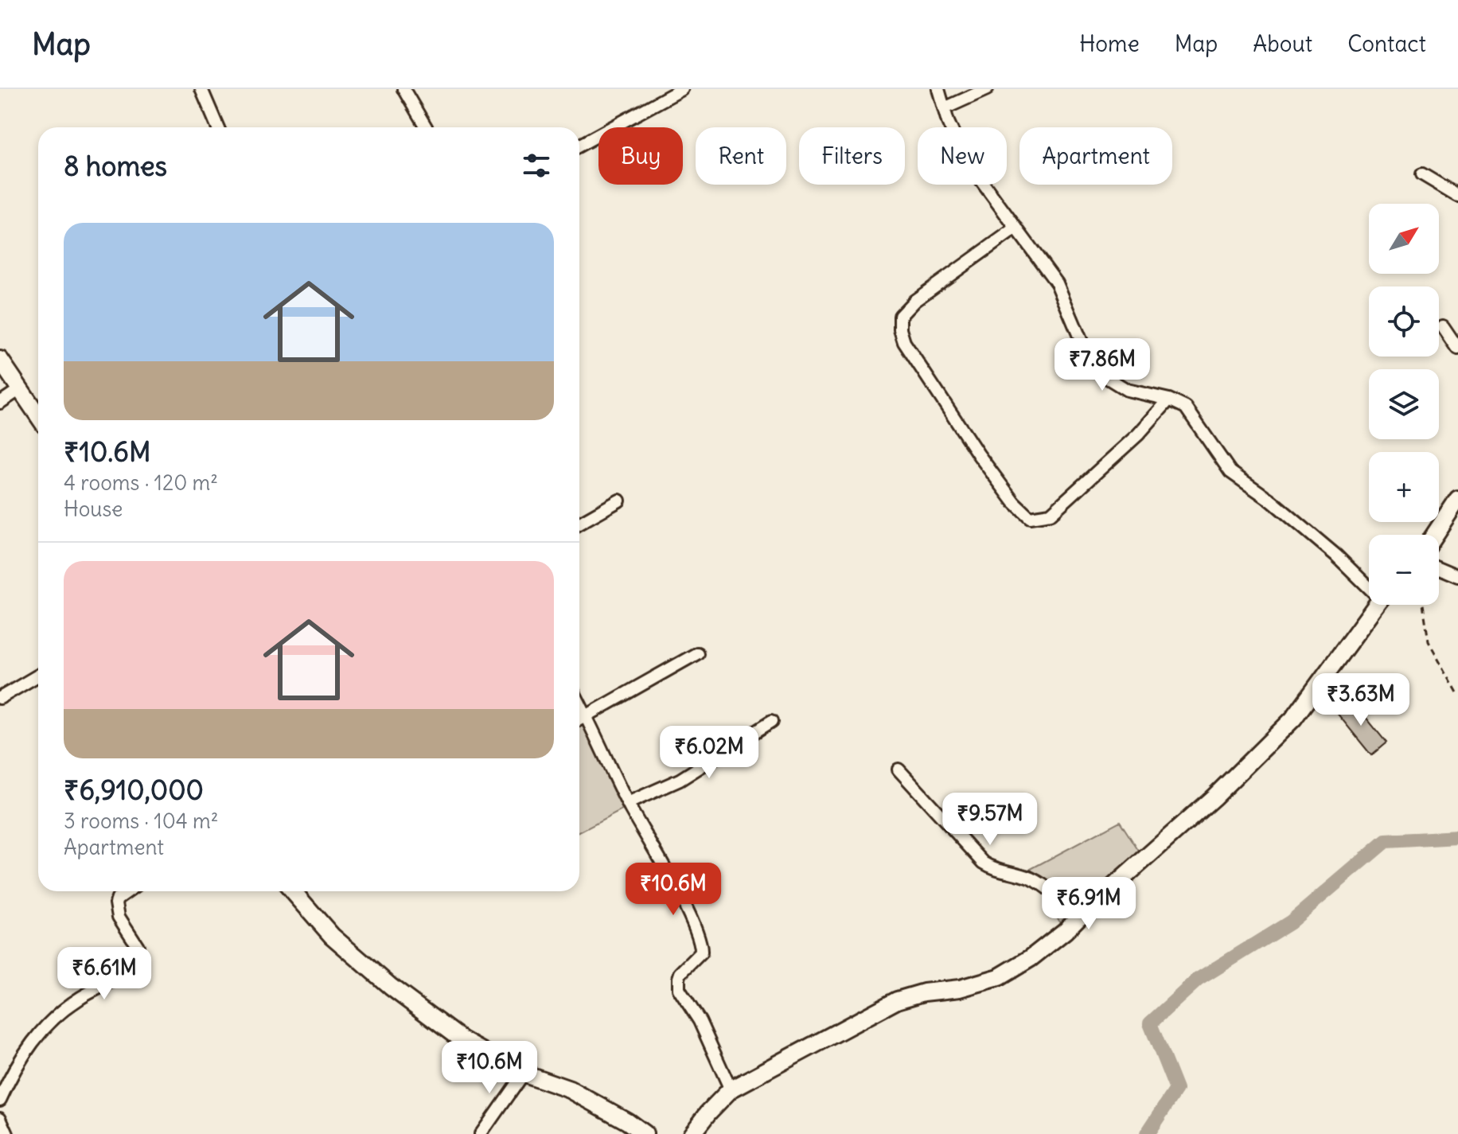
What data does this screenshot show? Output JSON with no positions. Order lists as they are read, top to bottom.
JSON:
{
  "north": "top right",
  "page": {
    "header": "Map",
    "nav": [
      "Home",
      "Map",
      "About",
      "Contact"
    ],
    "chip": [
      "Buy",
      "Rent",
      "Filters",
      "New",
      "Apartment"
    ],
    "heading": "8 homes",
    "map_buttons": ["+", "−"],
    "list": [
      {
        "name": "₹10.6M",
        "note": "4 rooms · 120 m² · House"
      },
      {
        "name": "₹6,910,000",
        "note": "3 rooms · 104 m² · Apartment"
      }
    ],
    "price": [
      "₹7.86M",
      "₹3.63M",
      "₹6.02M",
      "₹9.57M",
      "₹10.6M",
      "₹6.91M",
      "₹6.61M",
      "₹10.6M"
    ]
  }
}
